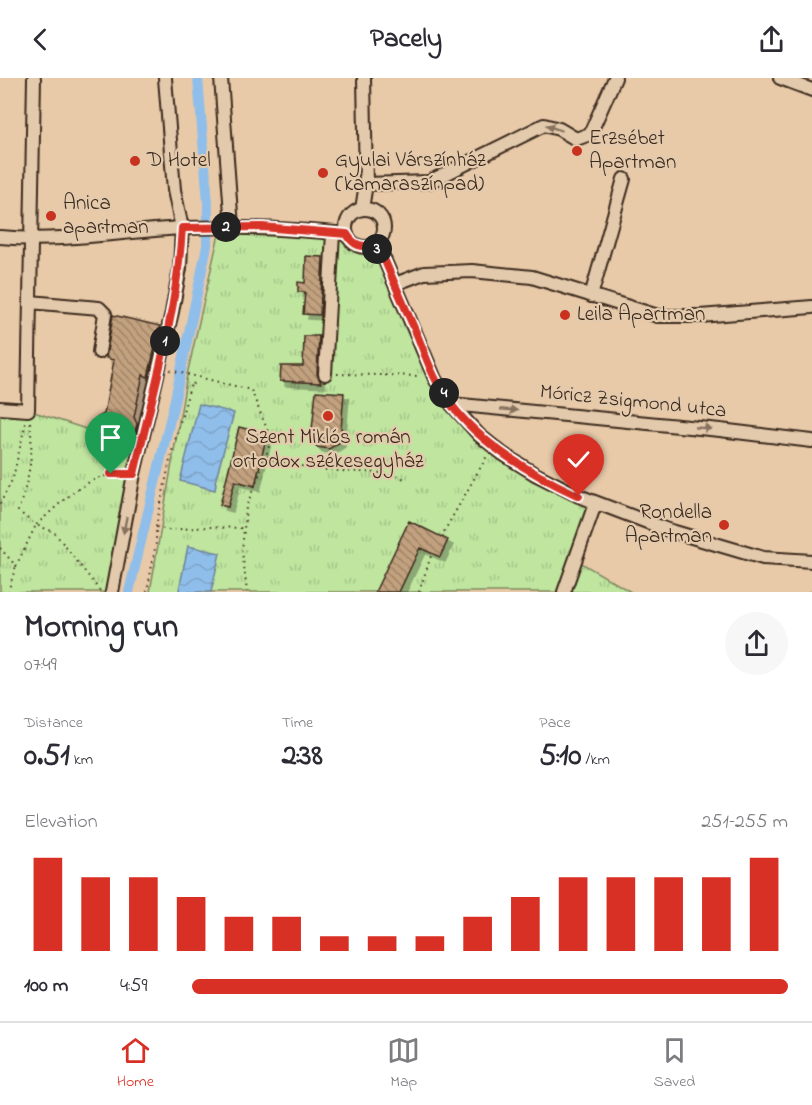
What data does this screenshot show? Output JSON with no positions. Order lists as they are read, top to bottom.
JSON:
{
  "streets": {
    "street": ["Móricz Zsigmond utca"]
  },
  "places": [
    "Erzsébet Apartman",
    "D Hotel",
    "Gyulai Várszínház (kamaraszínpad)",
    "Anica apartman",
    "Leila Apartman",
    "Szent Miklós román ortodox székesegyház",
    "Rondella Apartman"
  ],
  "page": {
    "header": "Pacely",
    "pins": [
      "2",
      "3",
      "1",
      "4"
    ],
    "heading": ["Morning run", "07:49"],
    "stats": [
      ["Distance", "0.51 km"],
      ["Time", "2:38"],
      ["Pace", "5:10 /km"]
    ],
    "chart": ["Elevation", "251–255 m"],
    "list": [
      {
        "name": "100 m",
        "note": "4:59"
      }
    ],
    "tabs": ["Home", "Map", "Saved"]
  }
}
